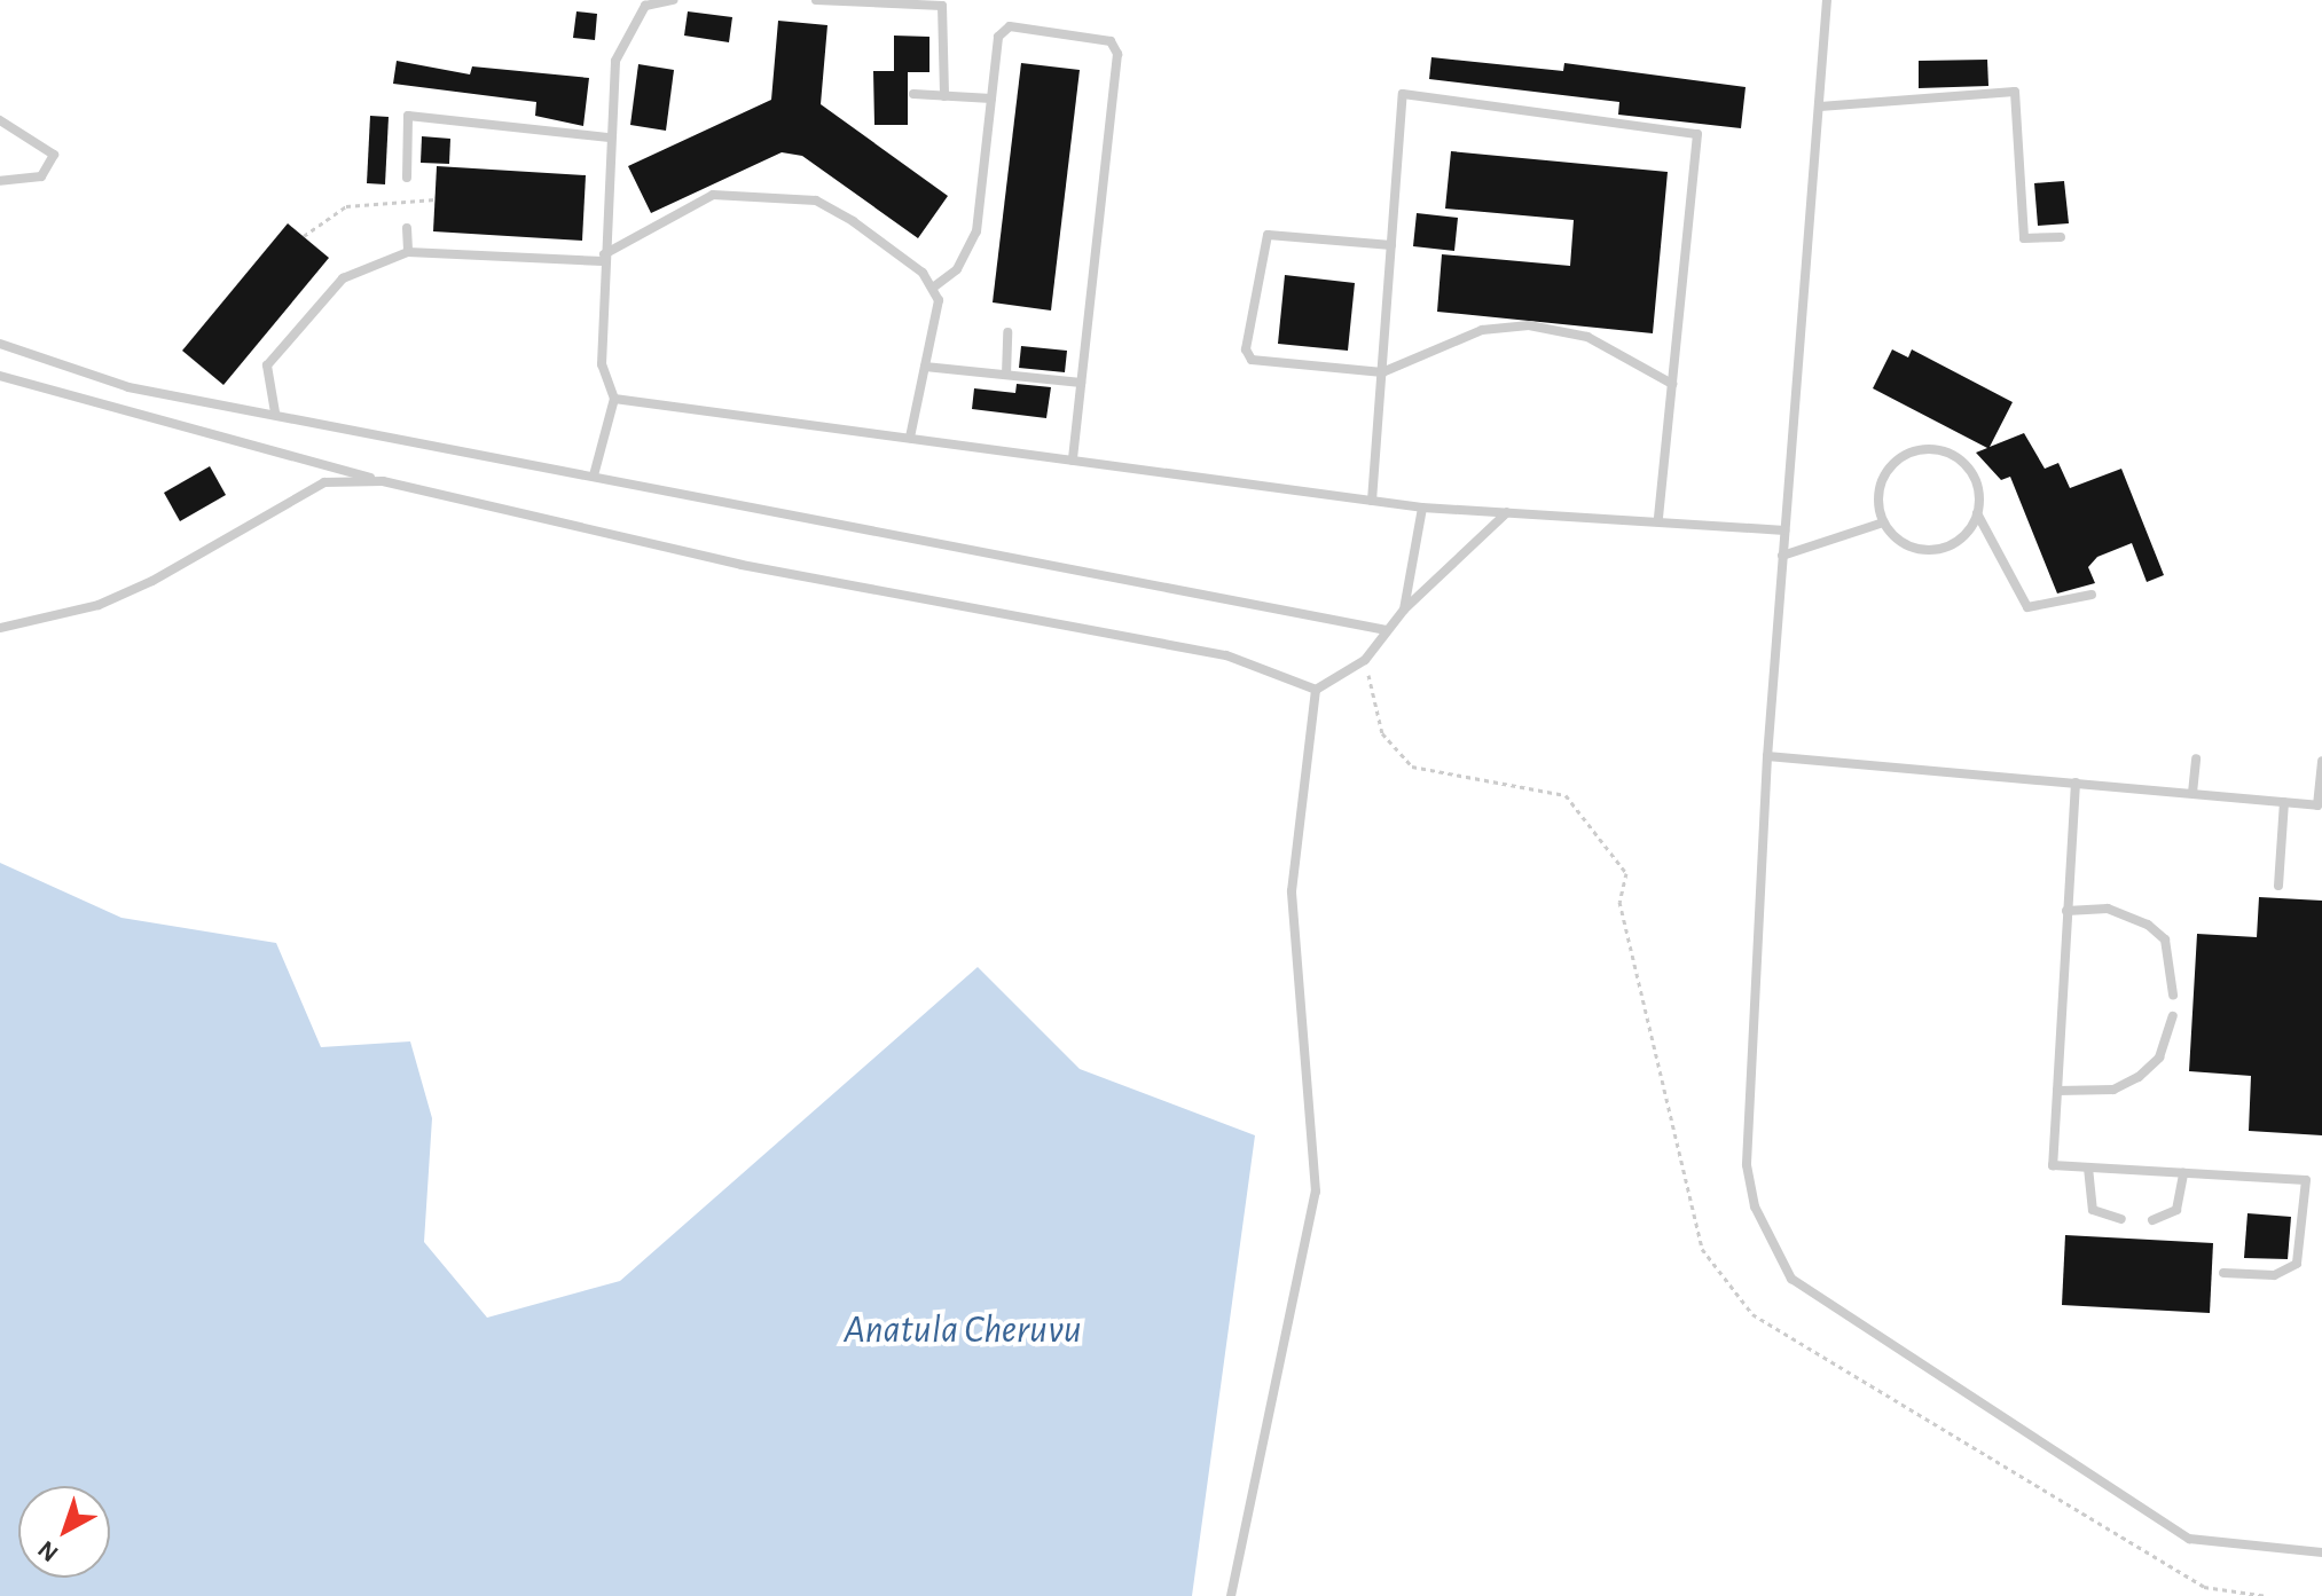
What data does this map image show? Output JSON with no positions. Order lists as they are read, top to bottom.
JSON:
{
  "water": ["Anatula Cheruvu"],
  "north": "bottom left"
}
